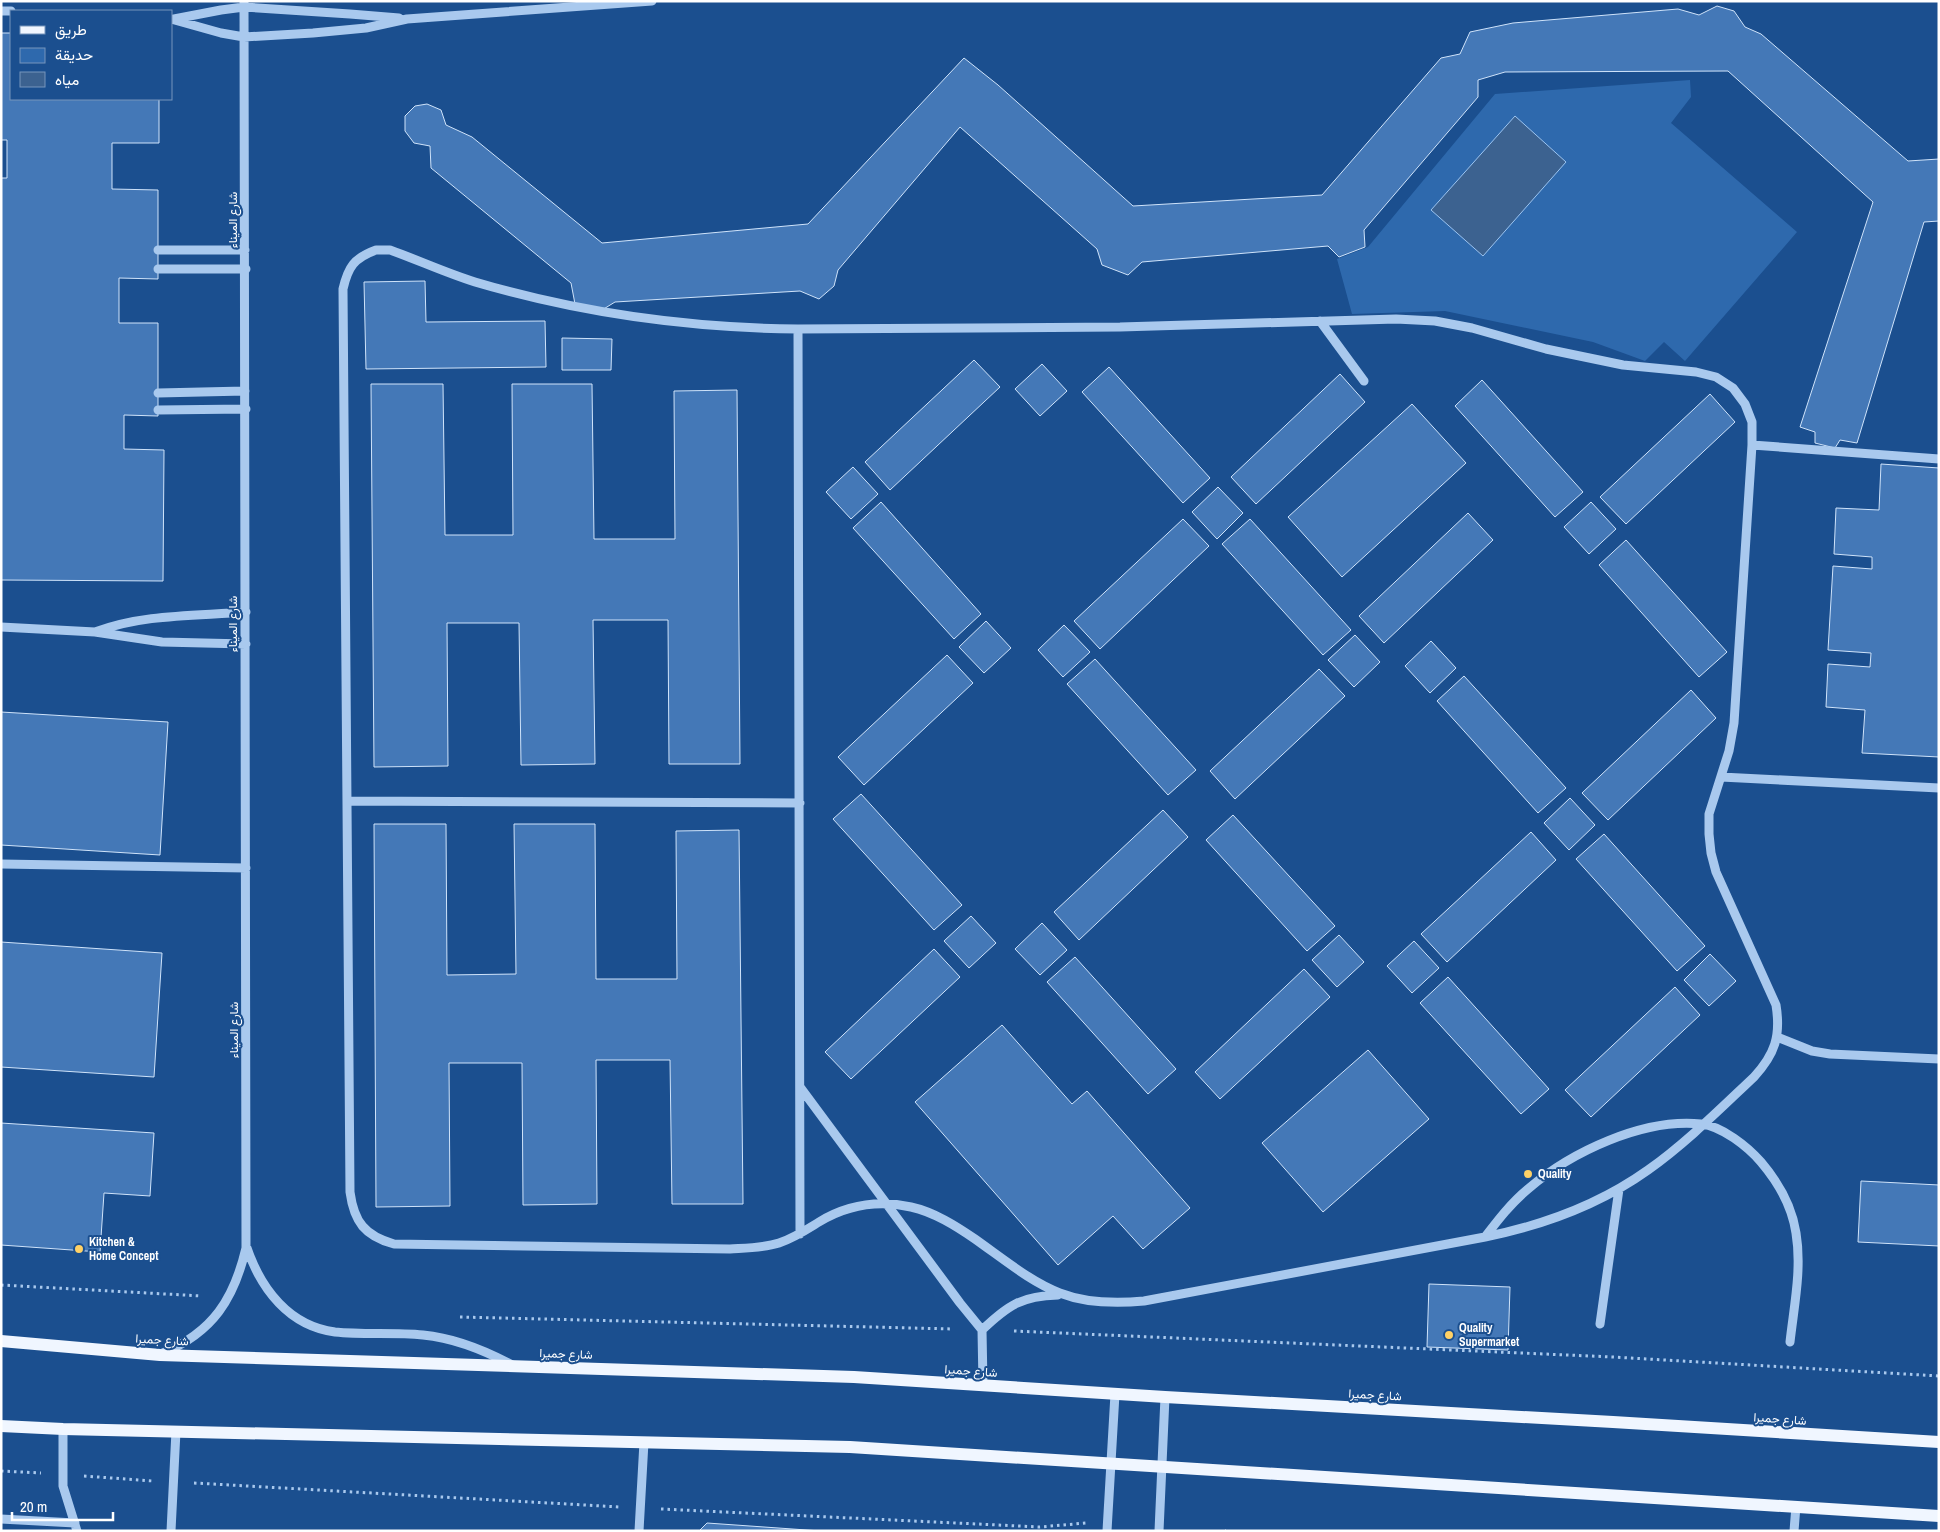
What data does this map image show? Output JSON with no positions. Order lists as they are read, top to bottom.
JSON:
{
  "streets": {
    "main road": ["شارع جميرا"],
    "street": ["شارع الميناء"]
  },
  "places": ["Quality", "Kitchen & Home Concept", "Quality Supermarket"],
  "legend": ["طريق", "حديقة", "مياه"],
  "scale_bar": "20 m"
}
